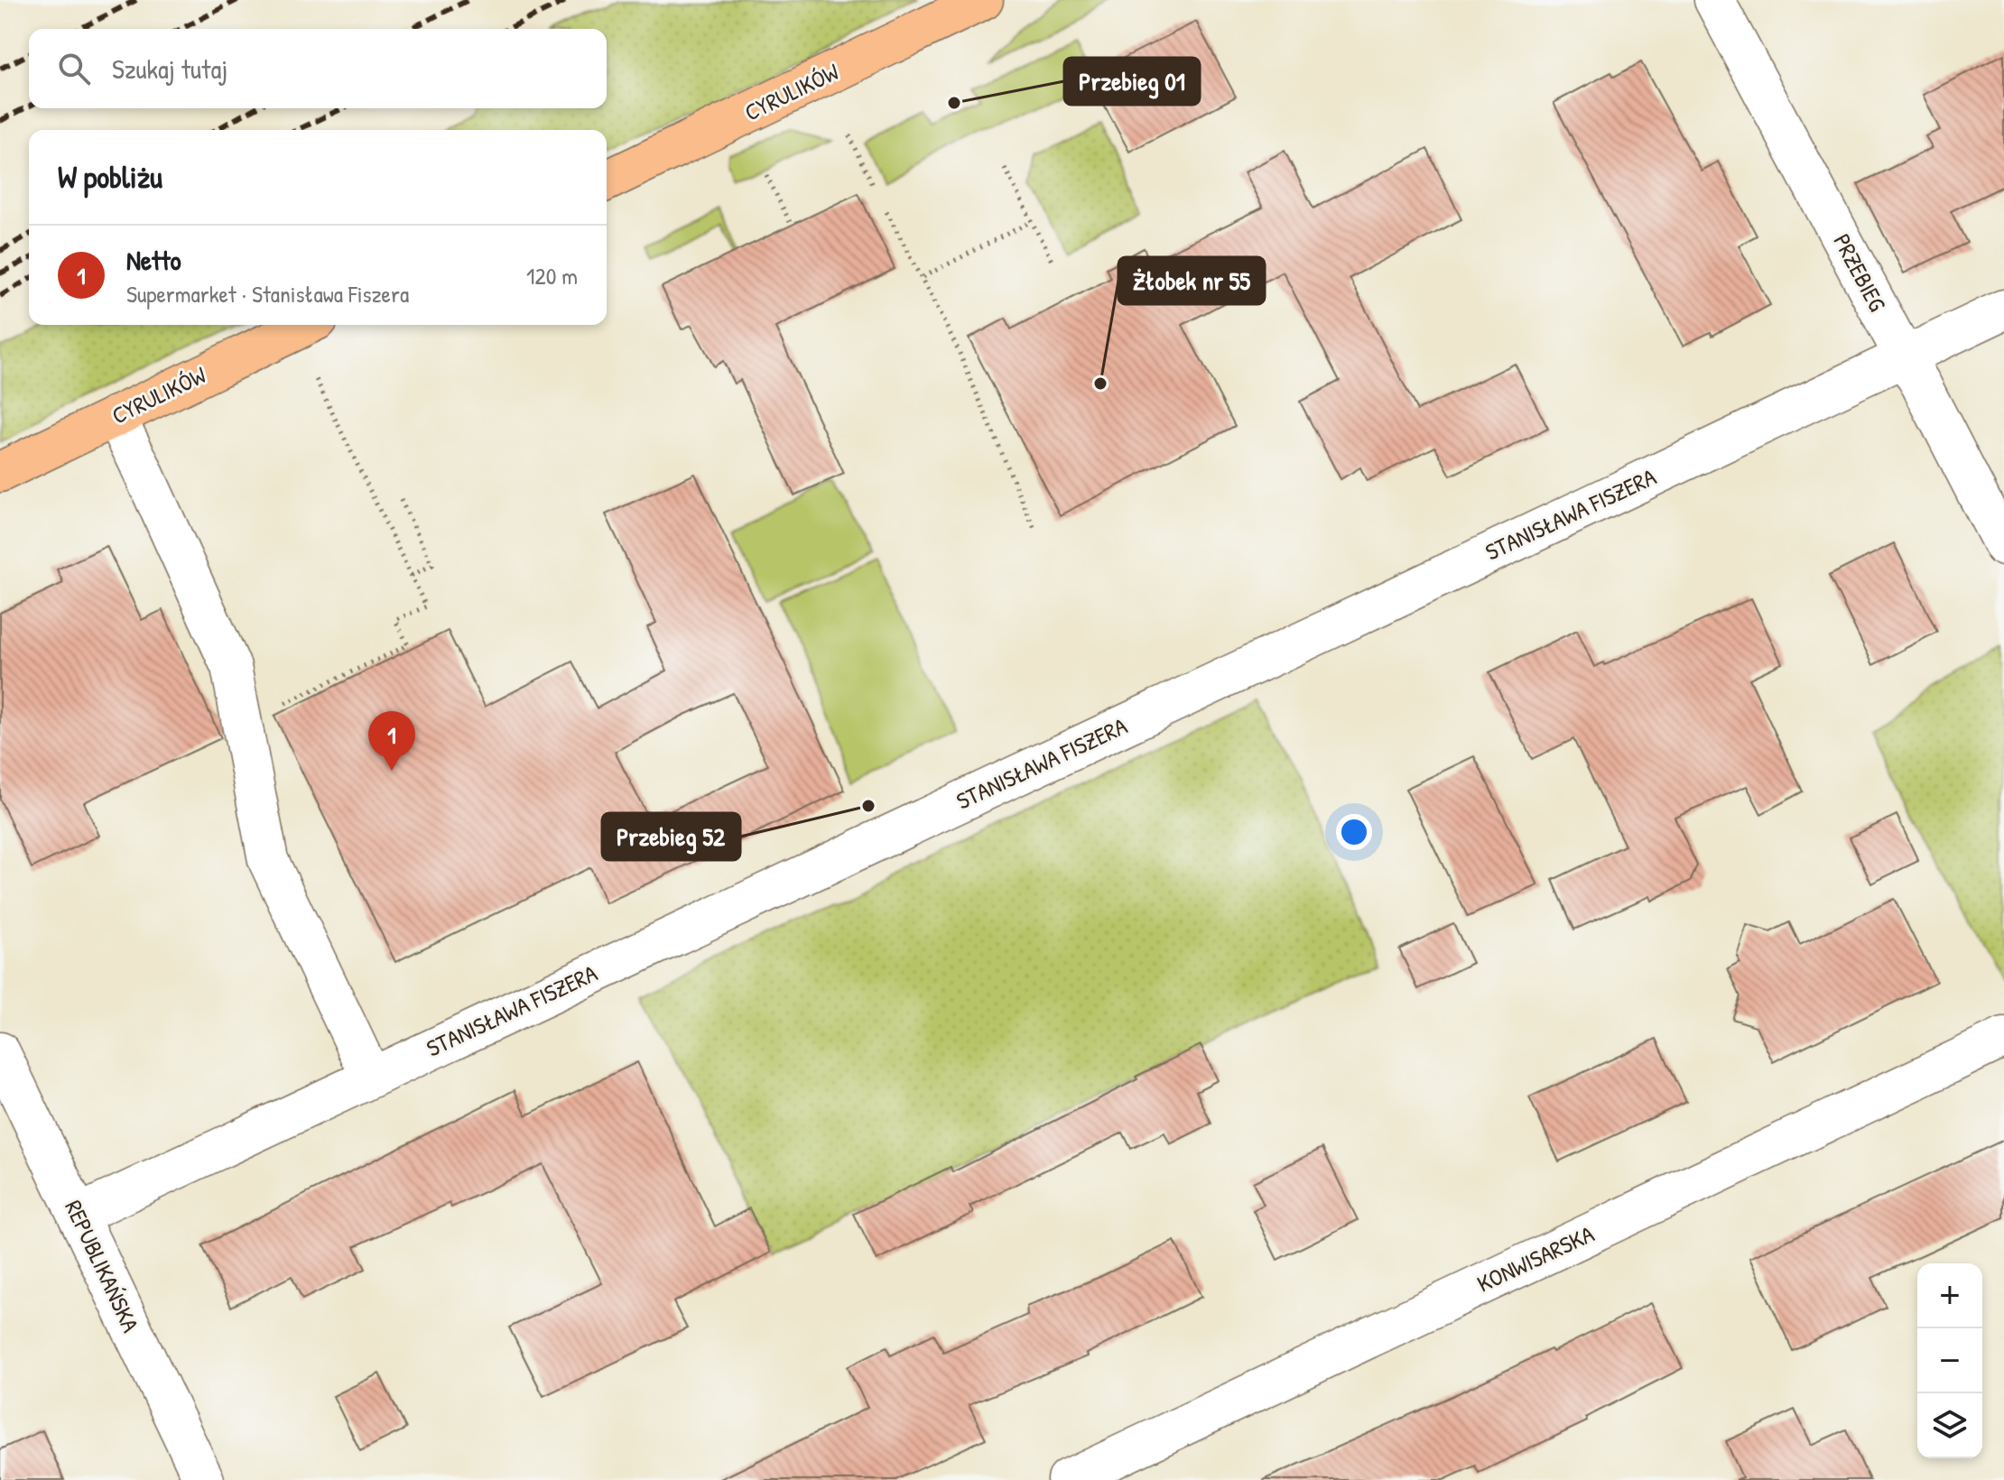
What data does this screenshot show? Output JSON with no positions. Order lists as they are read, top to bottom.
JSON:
{
  "streets": {
    "main road": ["CYRULIKÓW"],
    "street": [
      "PRZEBIEG",
      "STANISŁAWA FISZERA",
      "KONWISARSKA",
      "REPUBLIKAŃSKA"
    ]
  },
  "crossings": [
    ["PRZEBIEG", "STANISŁAWA FISZERA"],
    ["STANISŁAWA FISZERA", "REPUBLIKAŃSKA"]
  ],
  "places": ["Przebieg 01", "Żłobek nr 55", "Przebieg 52"],
  "page": {
    "search": "Szukaj tutaj",
    "heading": "W pobliżu",
    "list": [
      {
        "mark": "1",
        "name": "Netto",
        "note": "Supermarket · Stanisława Fiszera",
        "value": "120 m"
      }
    ],
    "pins": "1",
    "map_buttons": ["+", "−"]
  }
}
